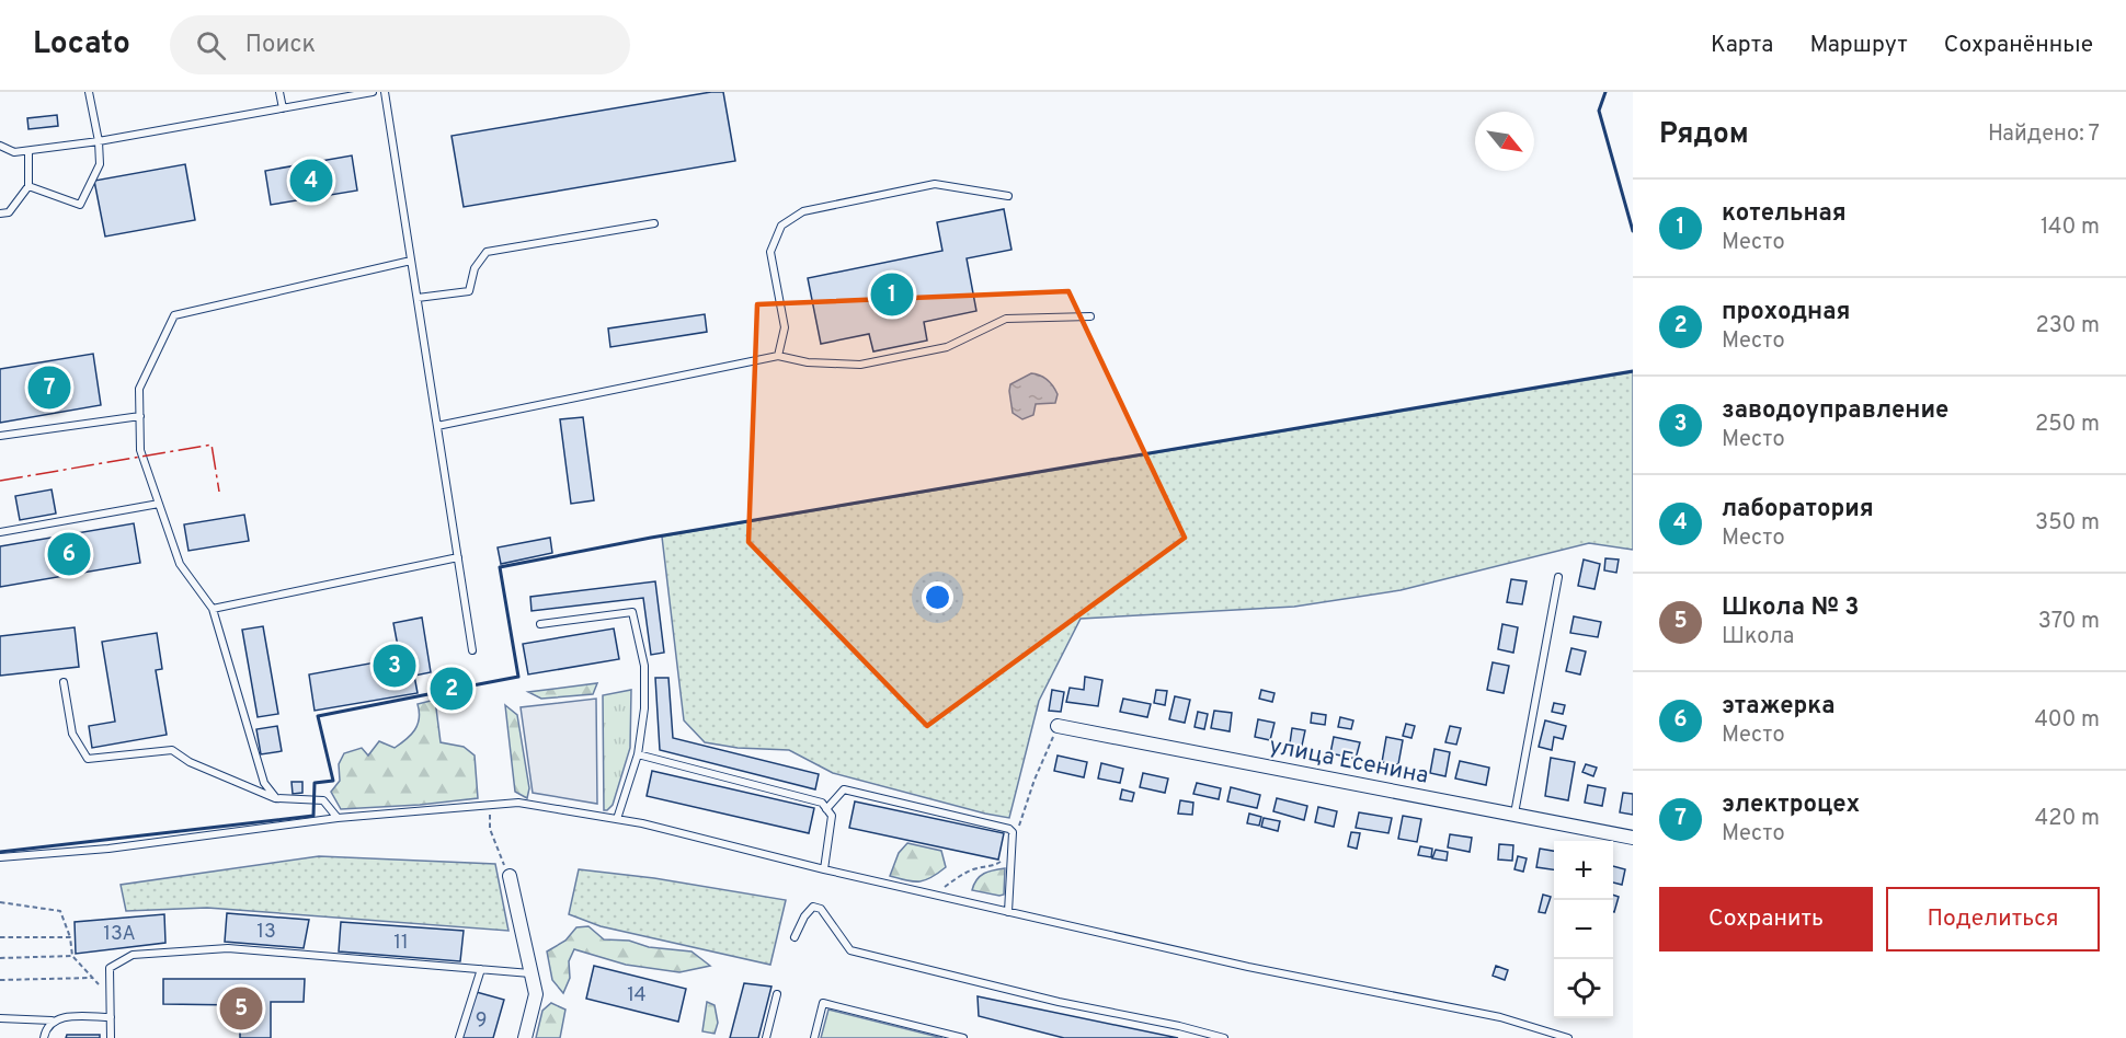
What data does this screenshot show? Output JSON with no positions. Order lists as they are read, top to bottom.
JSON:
{
  "streets": {
    "street": ["улица Есенина"]
  },
  "house_numbers": [
    "13",
    "13А",
    "11",
    "14",
    "9"
  ],
  "north": "bottom right",
  "page": {
    "header": "Locato",
    "search": "Поиск",
    "nav": ["Карта", "Маршрут", "Сохранённые"],
    "heading": ["Рядом", "Найдено: 7"],
    "pins": [
      "4",
      "1",
      "7",
      "6",
      "3",
      "2",
      "5"
    ],
    "list": [
      {
        "mark": "1",
        "name": "котельная",
        "note": "Место",
        "value": "140 m"
      },
      {
        "mark": "2",
        "name": "проходная",
        "note": "Место",
        "value": "230 m"
      },
      {
        "mark": "3",
        "name": "заводоуправление",
        "note": "Место",
        "value": "250 m"
      },
      {
        "mark": "4",
        "name": "лаборатория",
        "note": "Место",
        "value": "350 m"
      },
      {
        "mark": "5",
        "name": "Школа № 3",
        "note": "Школа",
        "value": "370 m"
      },
      {
        "mark": "6",
        "name": "этажерка",
        "note": "Место",
        "value": "400 m"
      },
      {
        "mark": "7",
        "name": "электроцех",
        "note": "Место",
        "value": "420 m"
      }
    ],
    "map_buttons": ["+", "−"],
    "buttons": ["Сохранить", "Поделиться"]
  }
}
